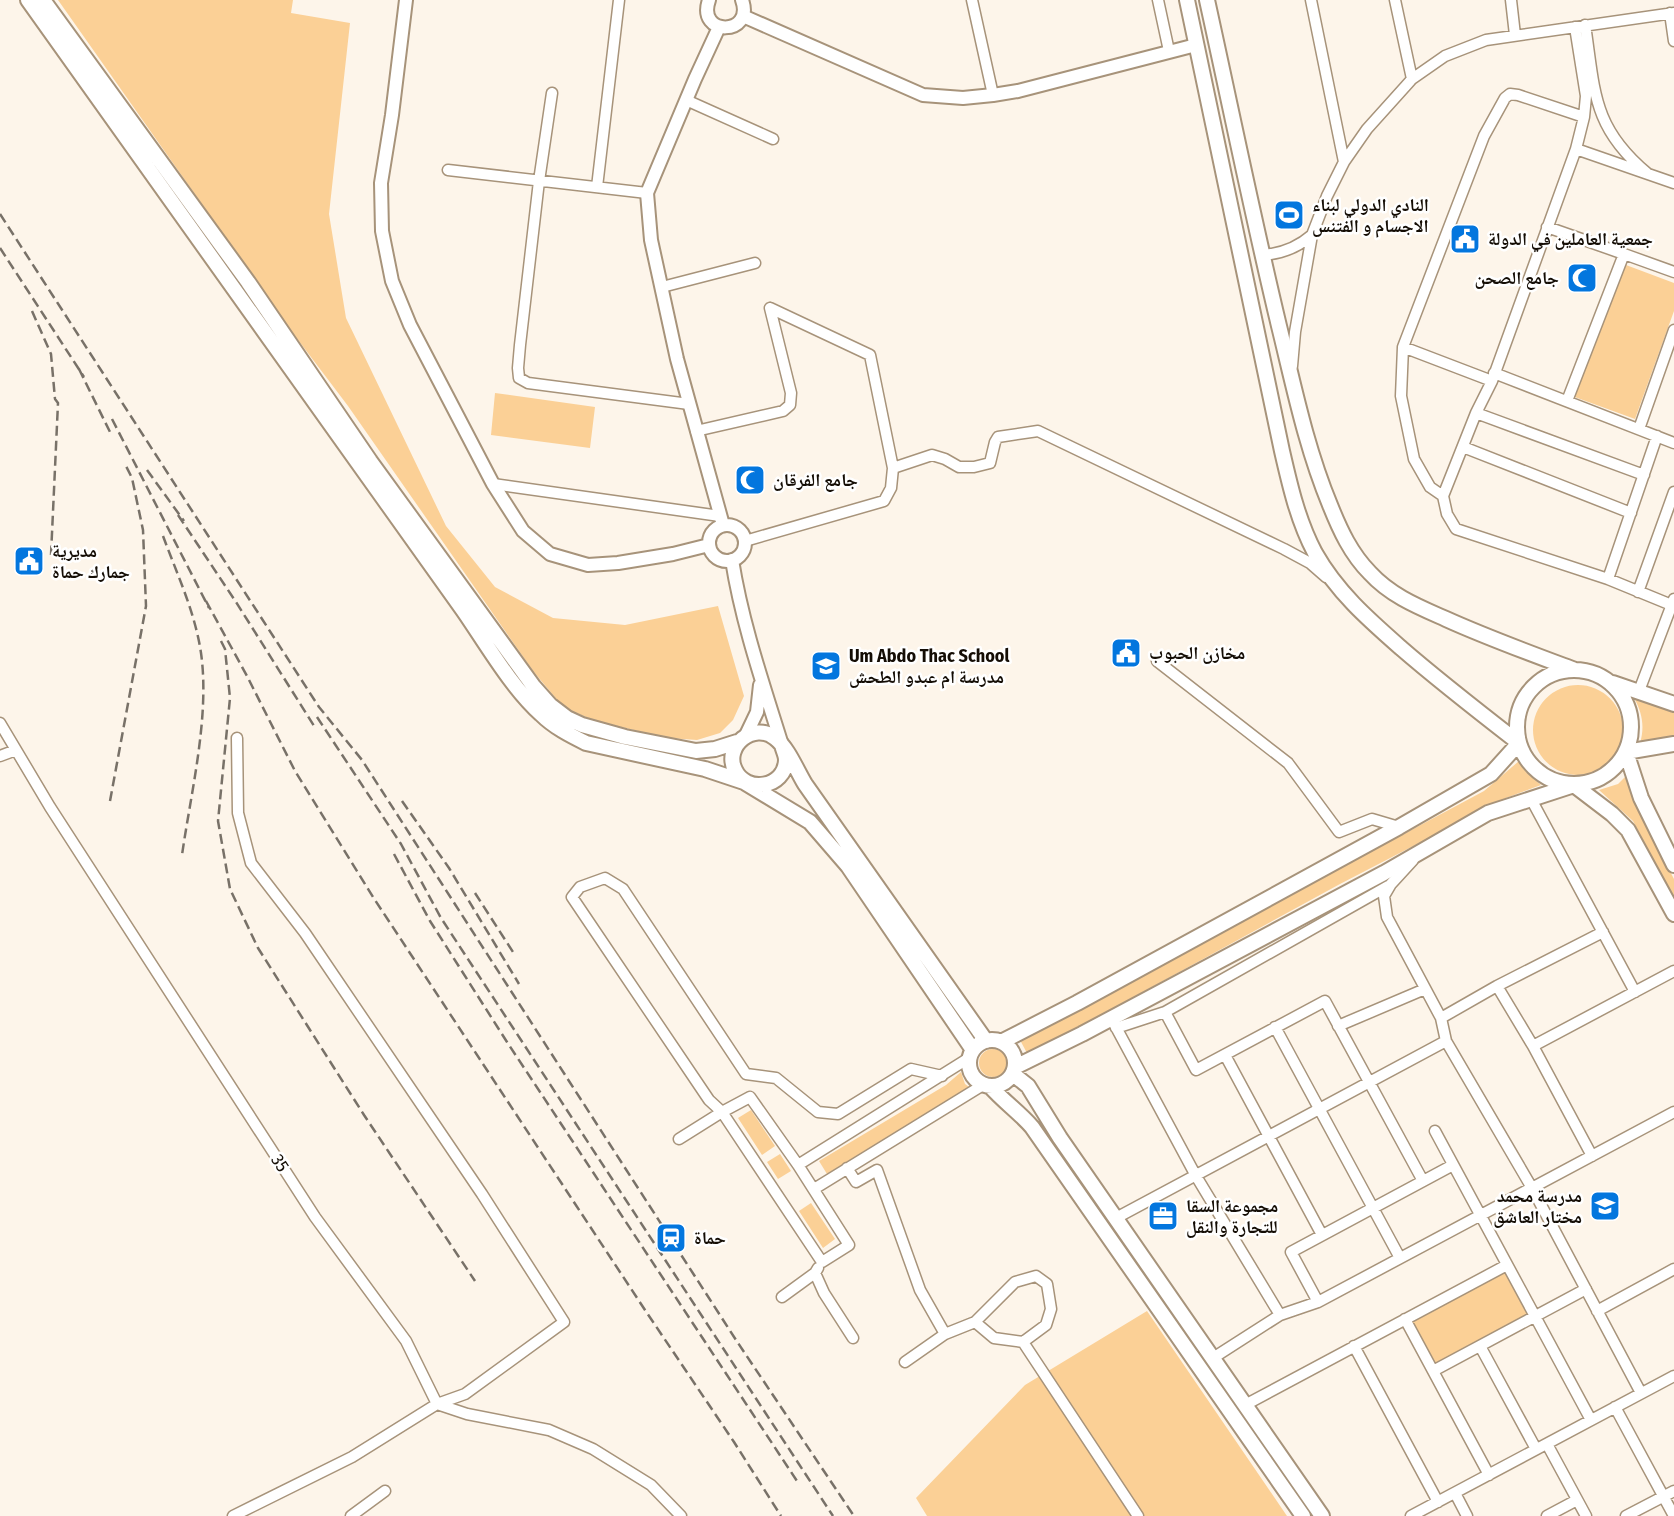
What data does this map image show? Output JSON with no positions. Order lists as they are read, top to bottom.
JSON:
{
  "streets": {
    "street": ["35"]
  },
  "places": {
    "sports": ["النادي الدولي لبناء الاجسام و الفتنس"],
    "public building": ["جمعية العاملين في الدولة", "مديرية جمارك حماة", "مخازن الحبوب"],
    "mosque": ["جامع الصحن", "جامع الفرقان"],
    "school or university": ["Um Abdo Thac School مدرسة ام عبدو الطحش", "مدرسة محمد مختار العاشق"],
    "office": ["مجموعة السقا للتجارة والنقل"],
    "station": ["حماة"]
  }
}
